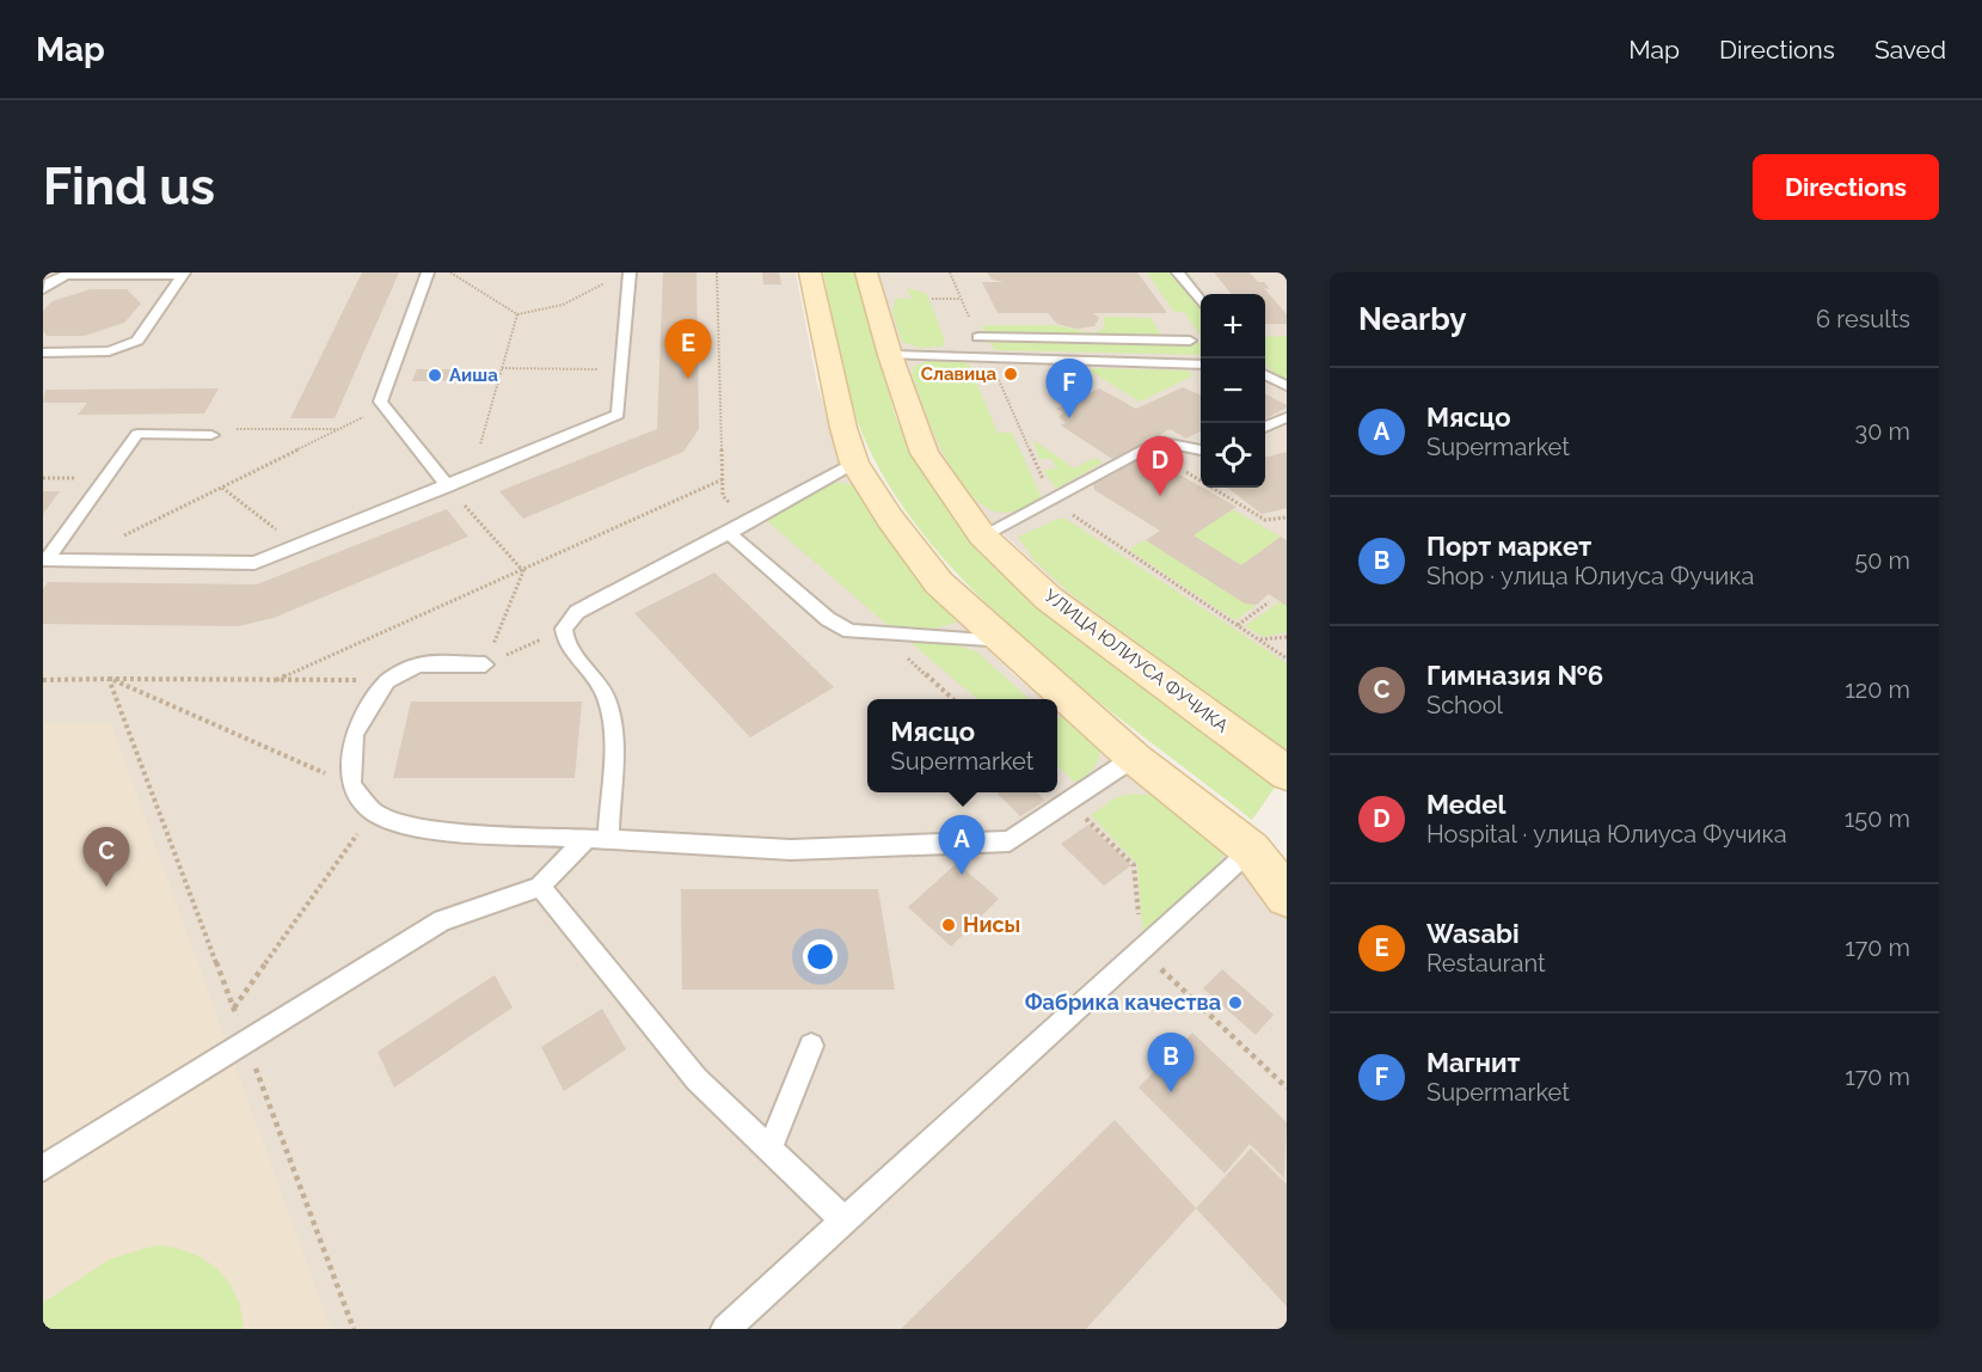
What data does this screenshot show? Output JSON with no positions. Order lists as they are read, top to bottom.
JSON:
{
  "streets": {
    "main road": ["УЛИЦА ЮЛИУСА ФУЧИКА"]
  },
  "places": [
    "Славица",
    "Аиша",
    "Нисы",
    "Фабрика качества"
  ],
  "page": {
    "header": "Map",
    "nav": ["Map", "Directions", "Saved"],
    "buttons": "Directions",
    "title": "Find us",
    "heading": ["Nearby", "6 results"],
    "map_buttons": ["+", "−"],
    "pins": [
      "E",
      "F",
      "D",
      "A",
      "C",
      "B"
    ],
    "list": [
      {
        "mark": "A",
        "name": "Мясцо",
        "note": "Supermarket",
        "value": "30 m"
      },
      {
        "mark": "B",
        "name": "Порт маркет",
        "note": "Shop · улица Юлиуса Фучика",
        "value": "50 m"
      },
      {
        "mark": "C",
        "name": "Гимназия №6",
        "note": "School",
        "value": "120 m"
      },
      {
        "mark": "D",
        "name": "Medel",
        "note": "Hospital · улица Юлиуса Фучика",
        "value": "150 m"
      },
      {
        "mark": "E",
        "name": "Wasabi",
        "note": "Restaurant",
        "value": "170 m"
      },
      {
        "mark": "F",
        "name": "Магнит",
        "note": "Supermarket",
        "value": "170 m"
      }
    ],
    "popup": ["Мясцо", "Supermarket"]
  }
}
